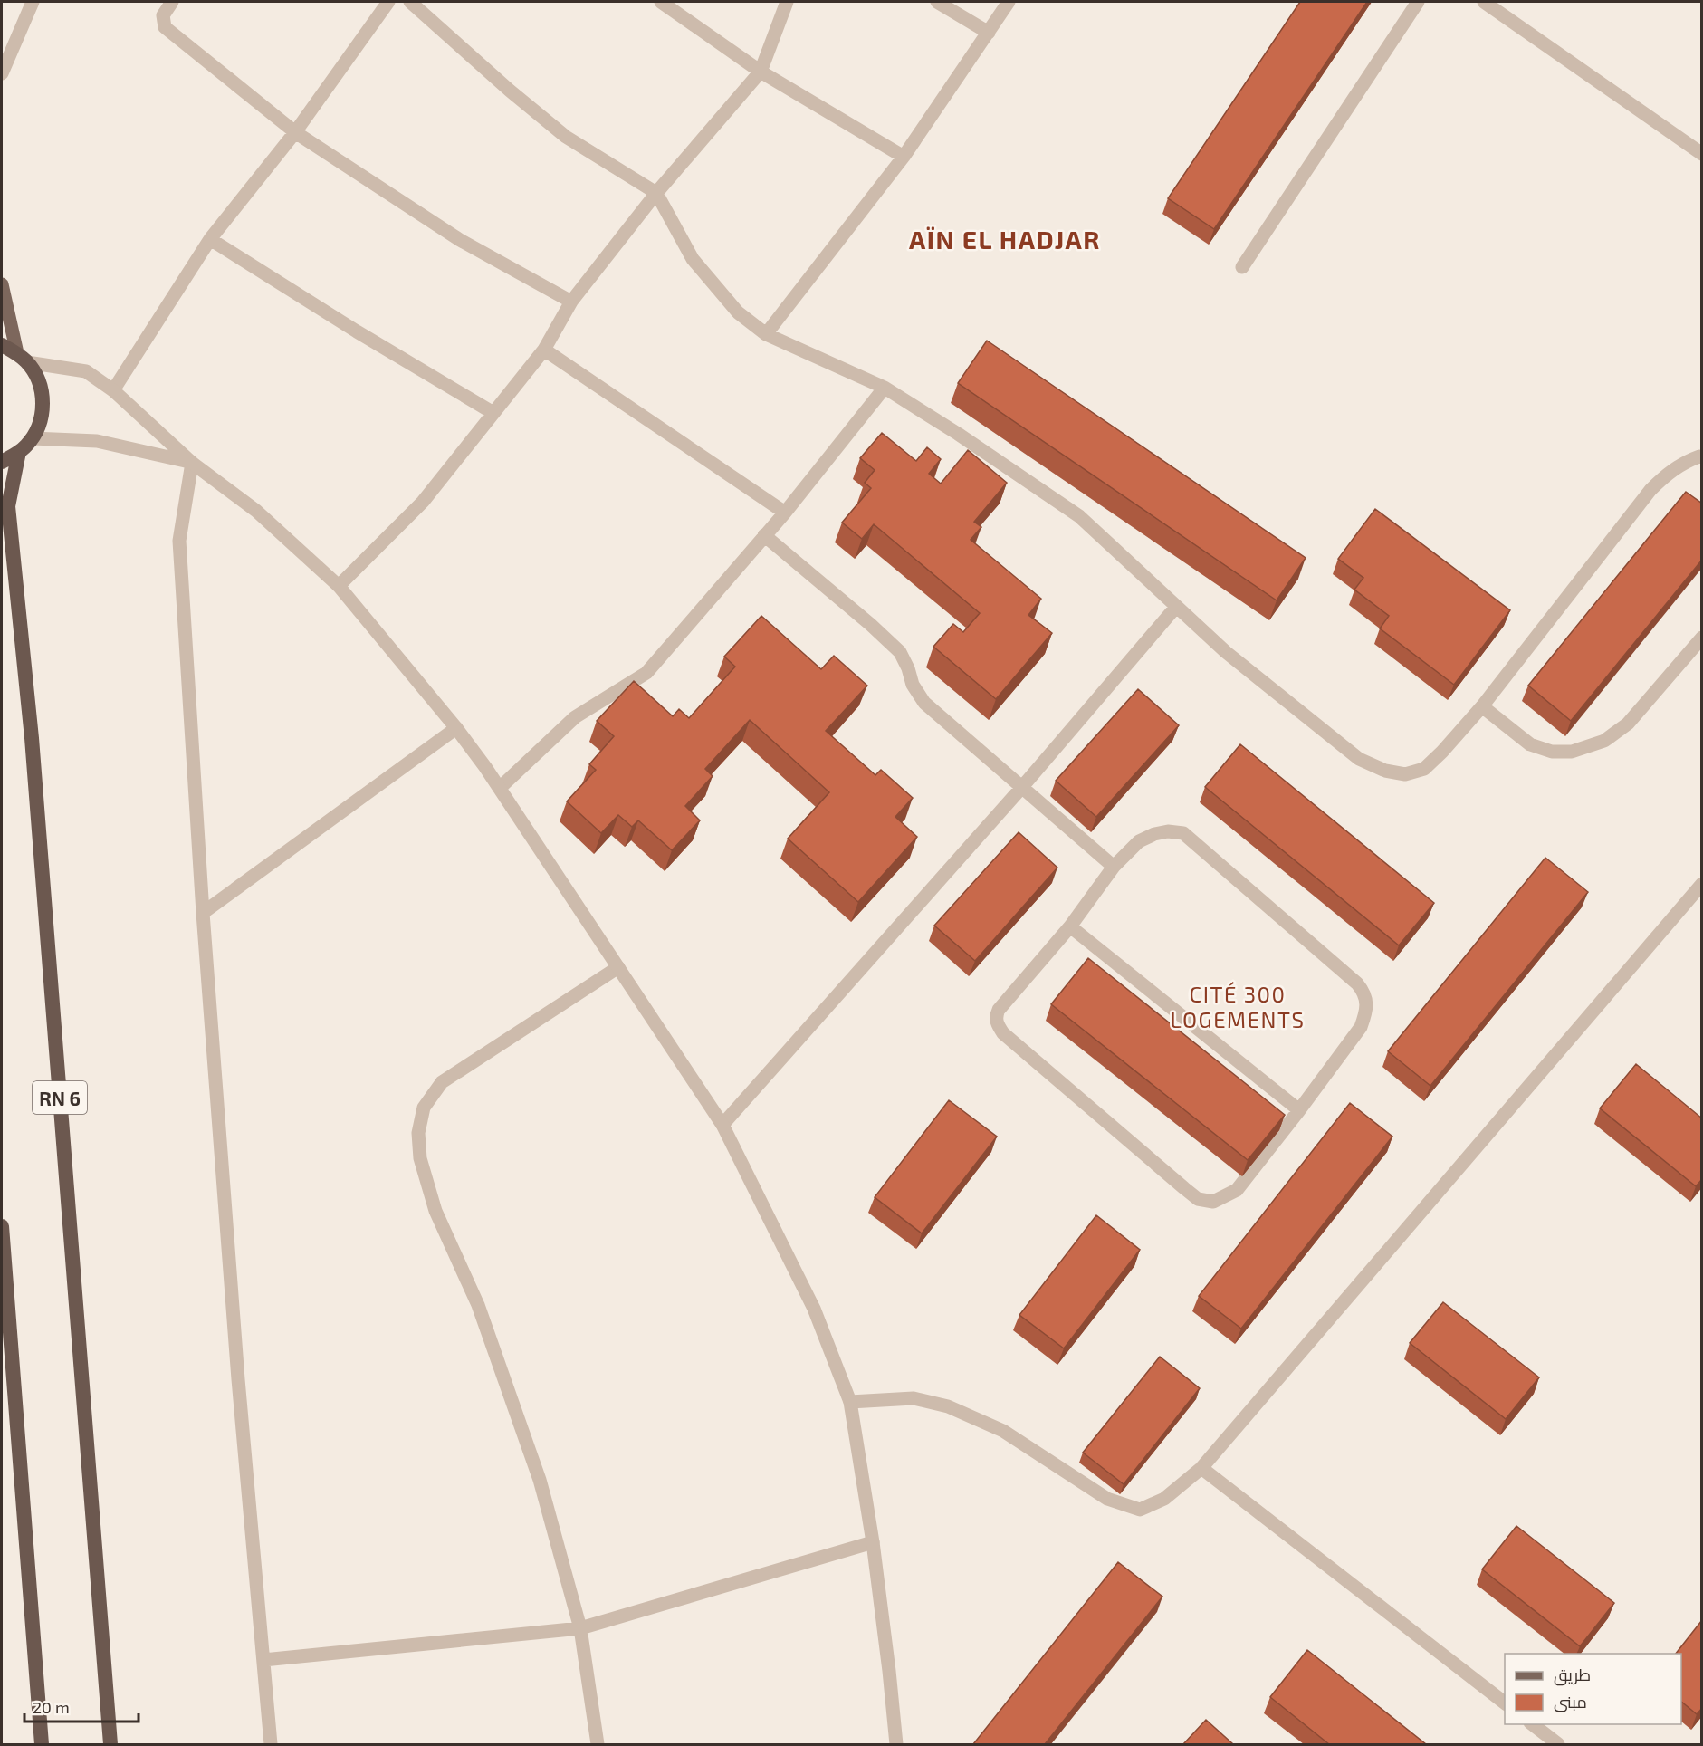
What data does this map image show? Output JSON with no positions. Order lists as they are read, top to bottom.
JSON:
{
  "streets": {
    "highway": ["RN 6"]
  },
  "districts": ["AÏN EL HADJAR", "CITÉ 300 LOGEMENTS"],
  "legend": ["طريق", "مبنى"],
  "scale_bar": "20 m"
}
